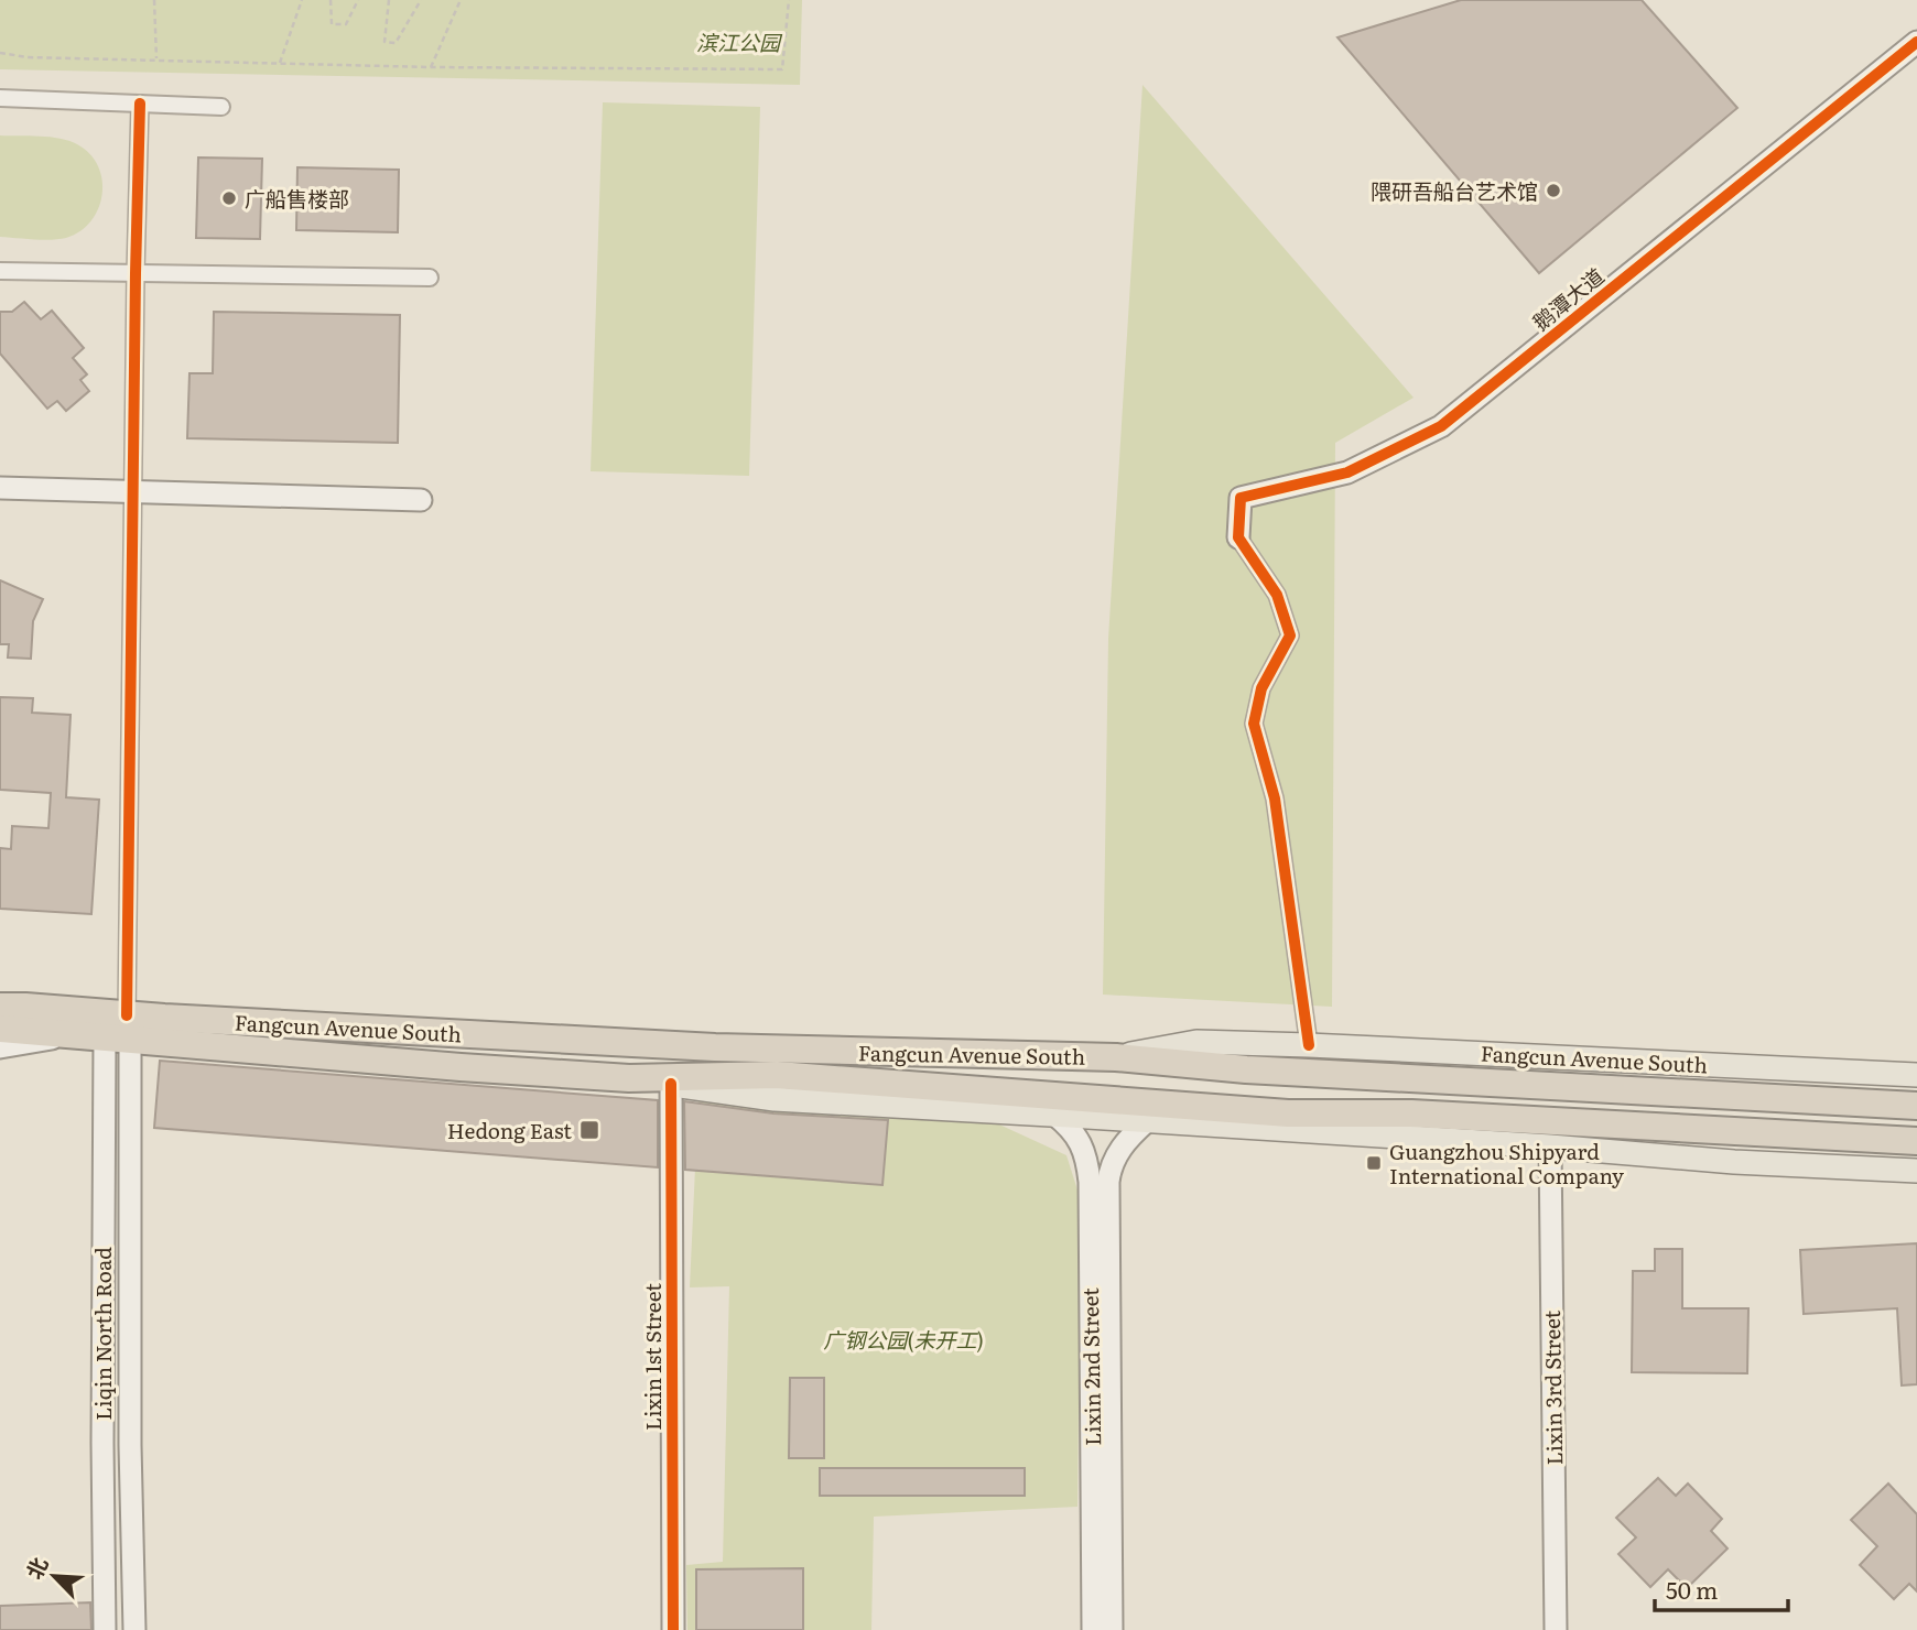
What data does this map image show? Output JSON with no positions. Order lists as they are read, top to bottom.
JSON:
{
  "streets": {
    "highway": ["Fangcun Avenue South"],
    "street": [
      "鹅潭大道",
      "Liqin North Road",
      "Lixin 1st Street",
      "Lixin 2nd Street",
      "Lixin 3rd Street"
    ]
  },
  "crossings": [
    ["Fangcun Avenue South", "Liqin North Road"],
    ["Fangcun Avenue South", "Lixin 1st Street"],
    ["Fangcun Avenue South", "Lixin 2nd Street"],
    ["Fangcun Avenue South", "Lixin 3rd Street"]
  ],
  "parks": ["滨江公园", "广钢公园(未开工)"],
  "places": {
    "other": ["隈研吾船台艺术馆", "广船售楼部"],
    "transit": ["Hedong East", "Guangzhou Shipyard International Company"]
  },
  "scale_bar": "50 m",
  "north": "top left"
}
